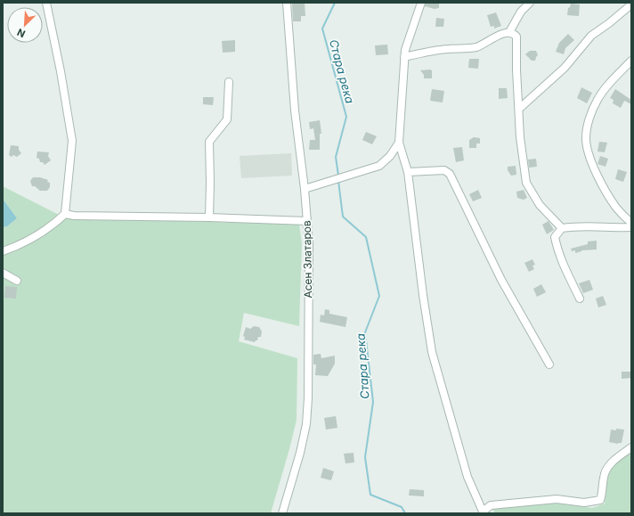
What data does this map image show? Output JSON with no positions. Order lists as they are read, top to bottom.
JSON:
{
  "streets": {
    "street": ["Асен Златаров"]
  },
  "water": ["Стара река"],
  "north": "bottom left"
}
